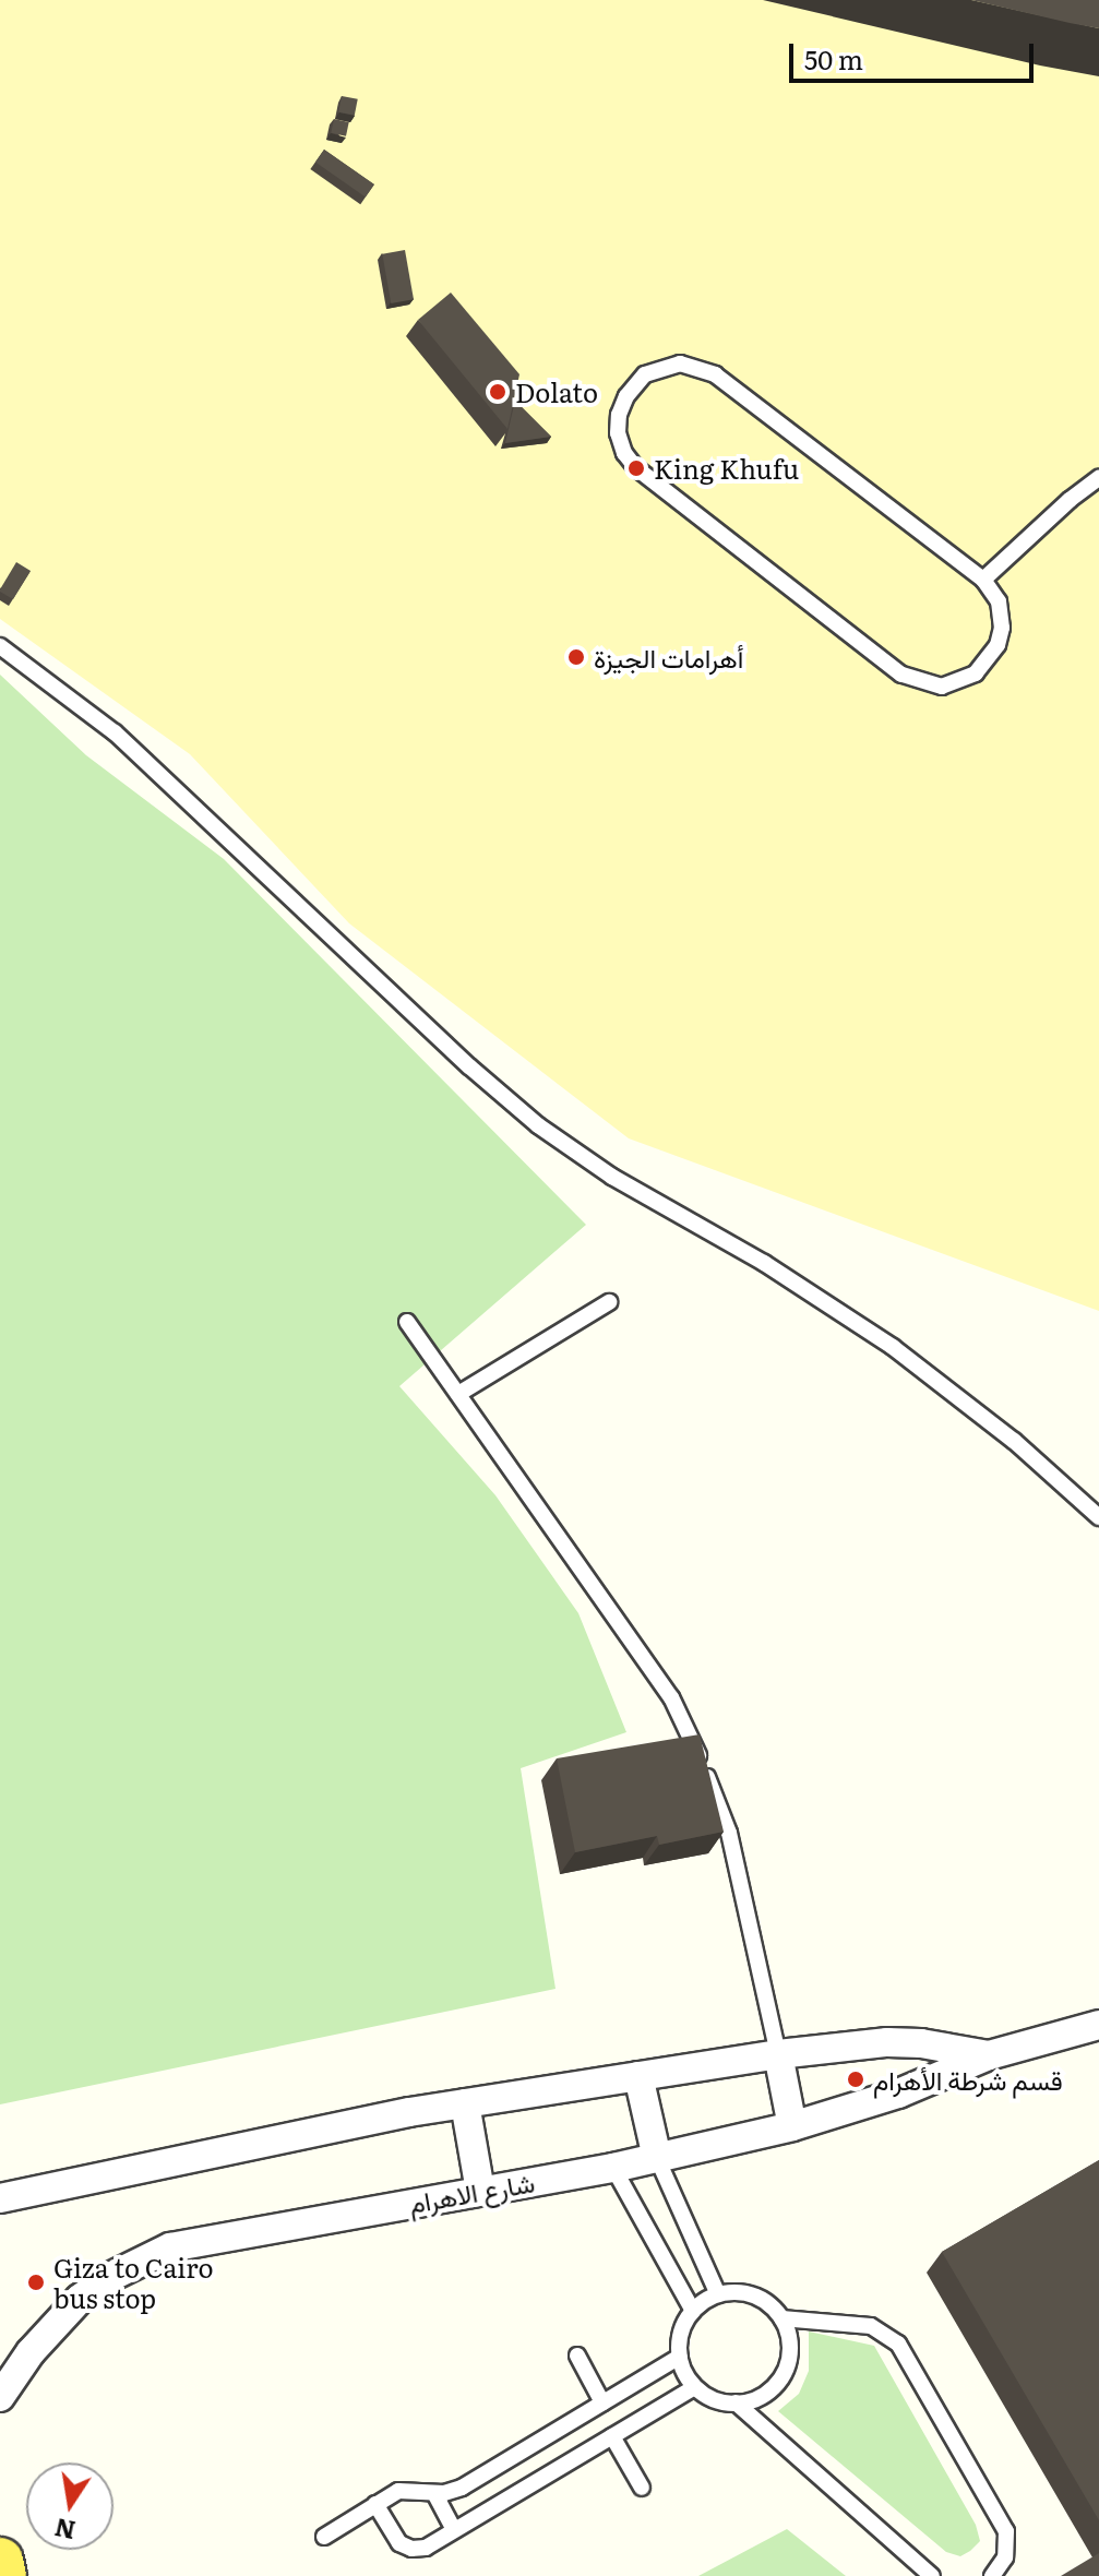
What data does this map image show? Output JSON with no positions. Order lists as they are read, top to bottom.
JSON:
{
  "streets": {
    "street": ["شارع الاهرام"]
  },
  "places": [
    "Dolato",
    "King Khufu",
    "أهرامات الجيزة",
    "قسم شرطة الأهرام",
    "Giza to Cairo bus stop"
  ],
  "scale_bar": "50 m",
  "north": "bottom"
}
